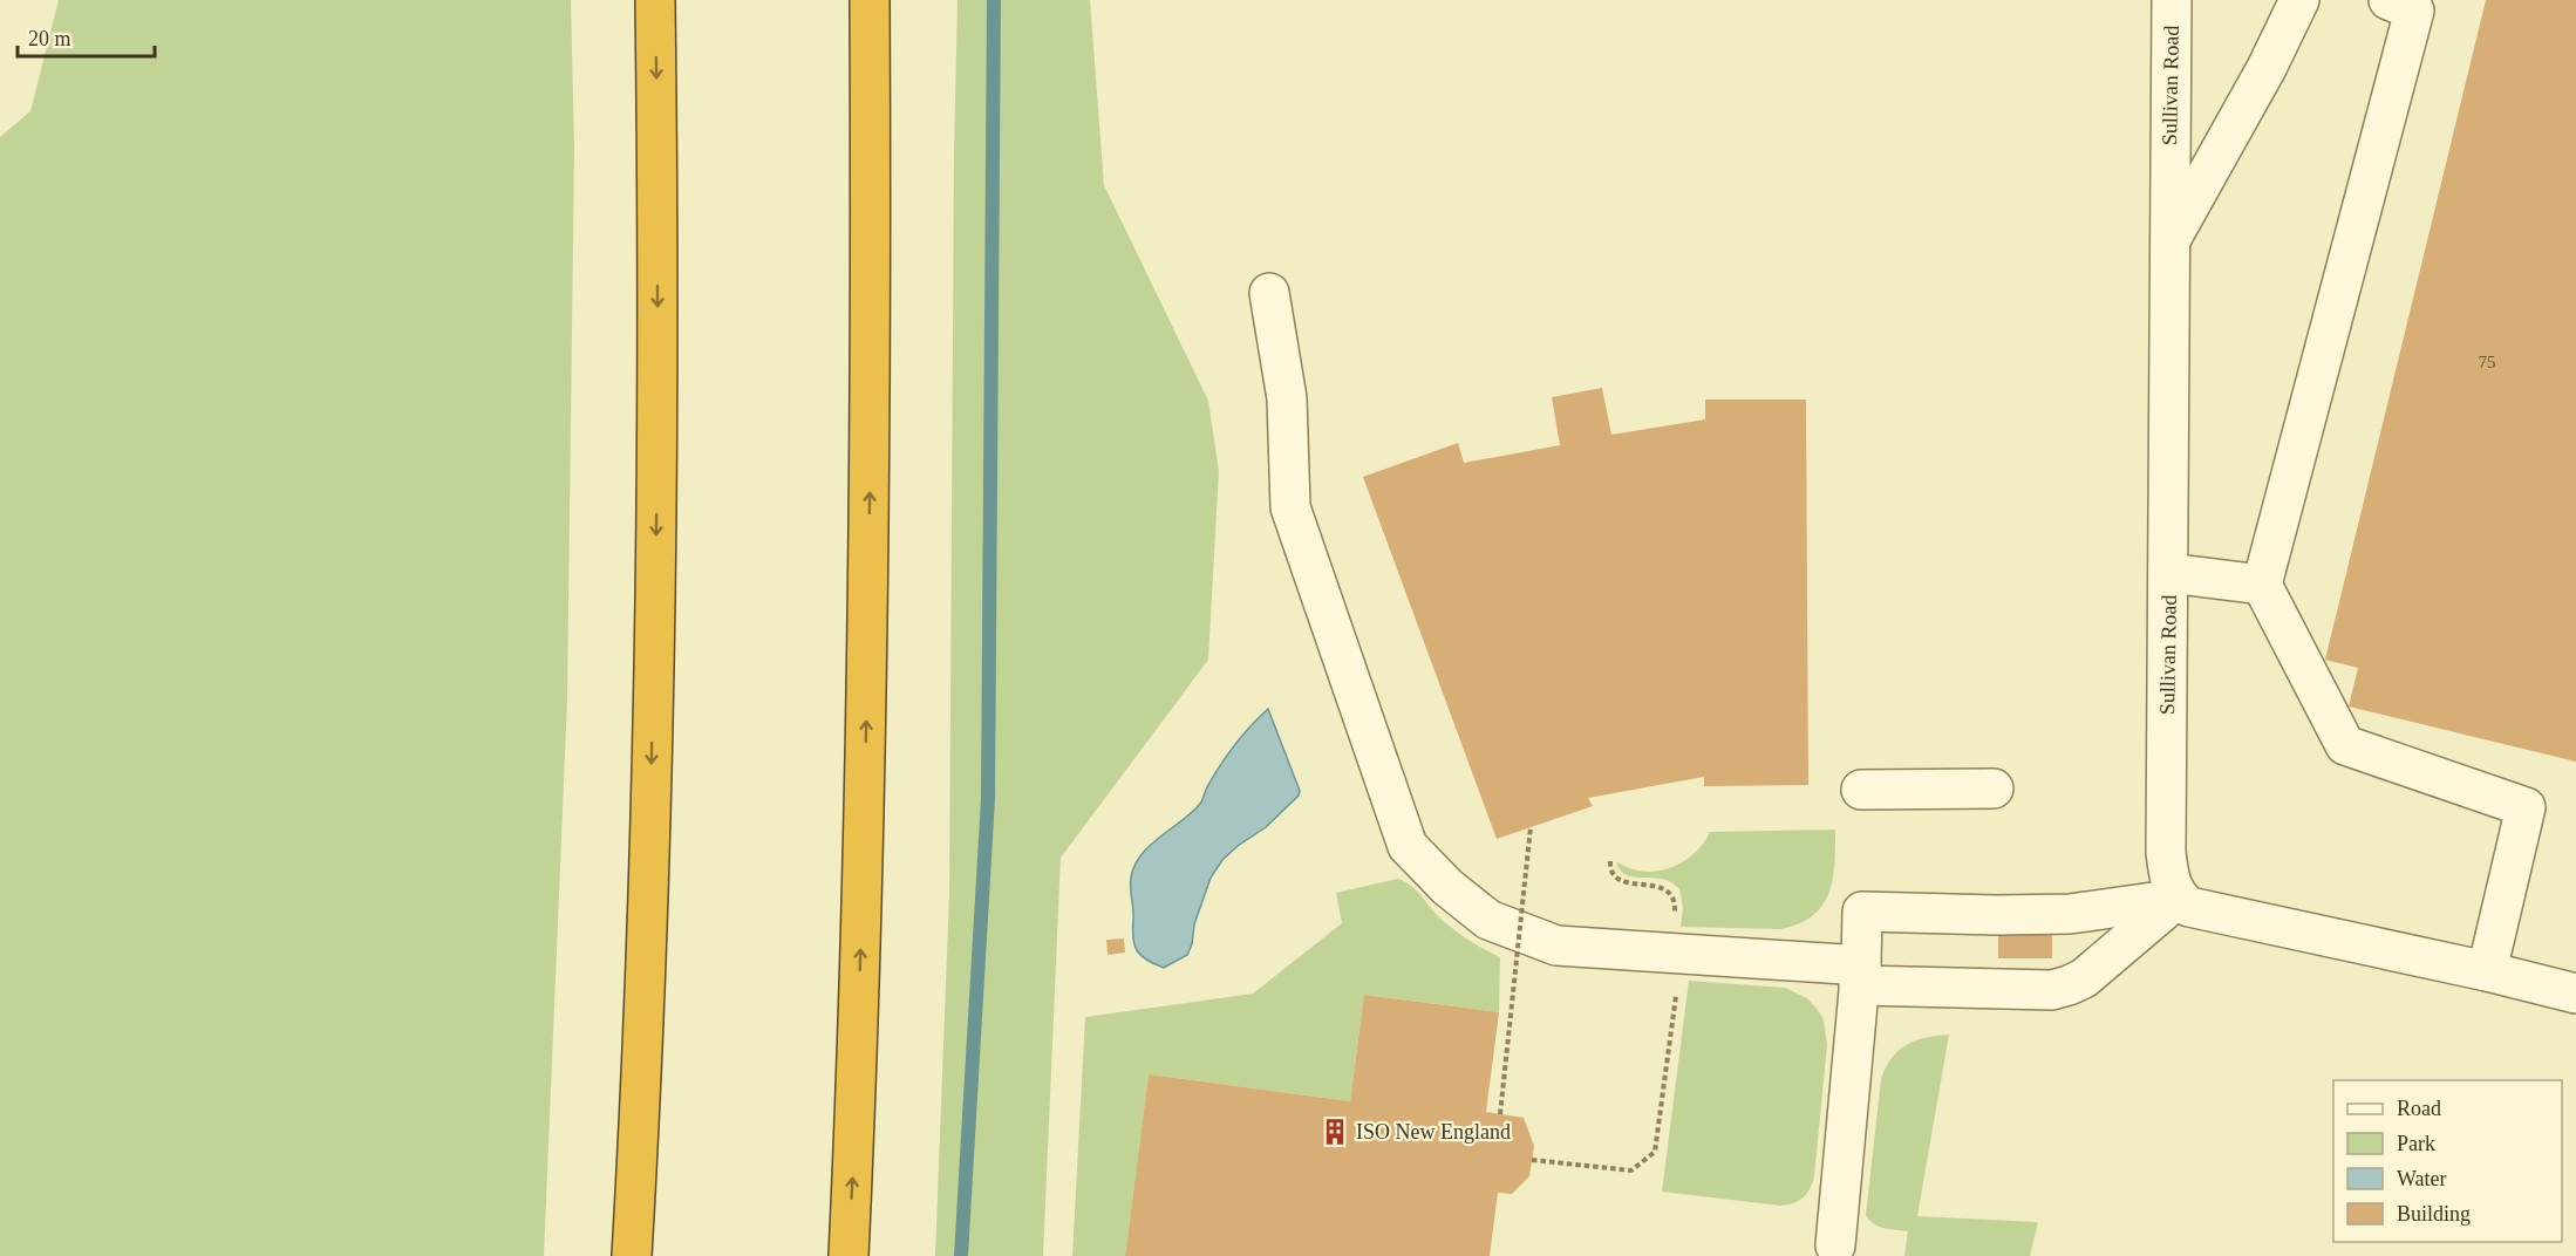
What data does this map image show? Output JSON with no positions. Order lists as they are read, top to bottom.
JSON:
{
  "streets": {
    "street": ["Sullivan Road"]
  },
  "places": {
    "building": ["ISO New England"]
  },
  "house_numbers": ["75"],
  "legend": [
    "Road",
    "Park",
    "Water",
    "Building"
  ],
  "scale_bar": "20 m"
}
